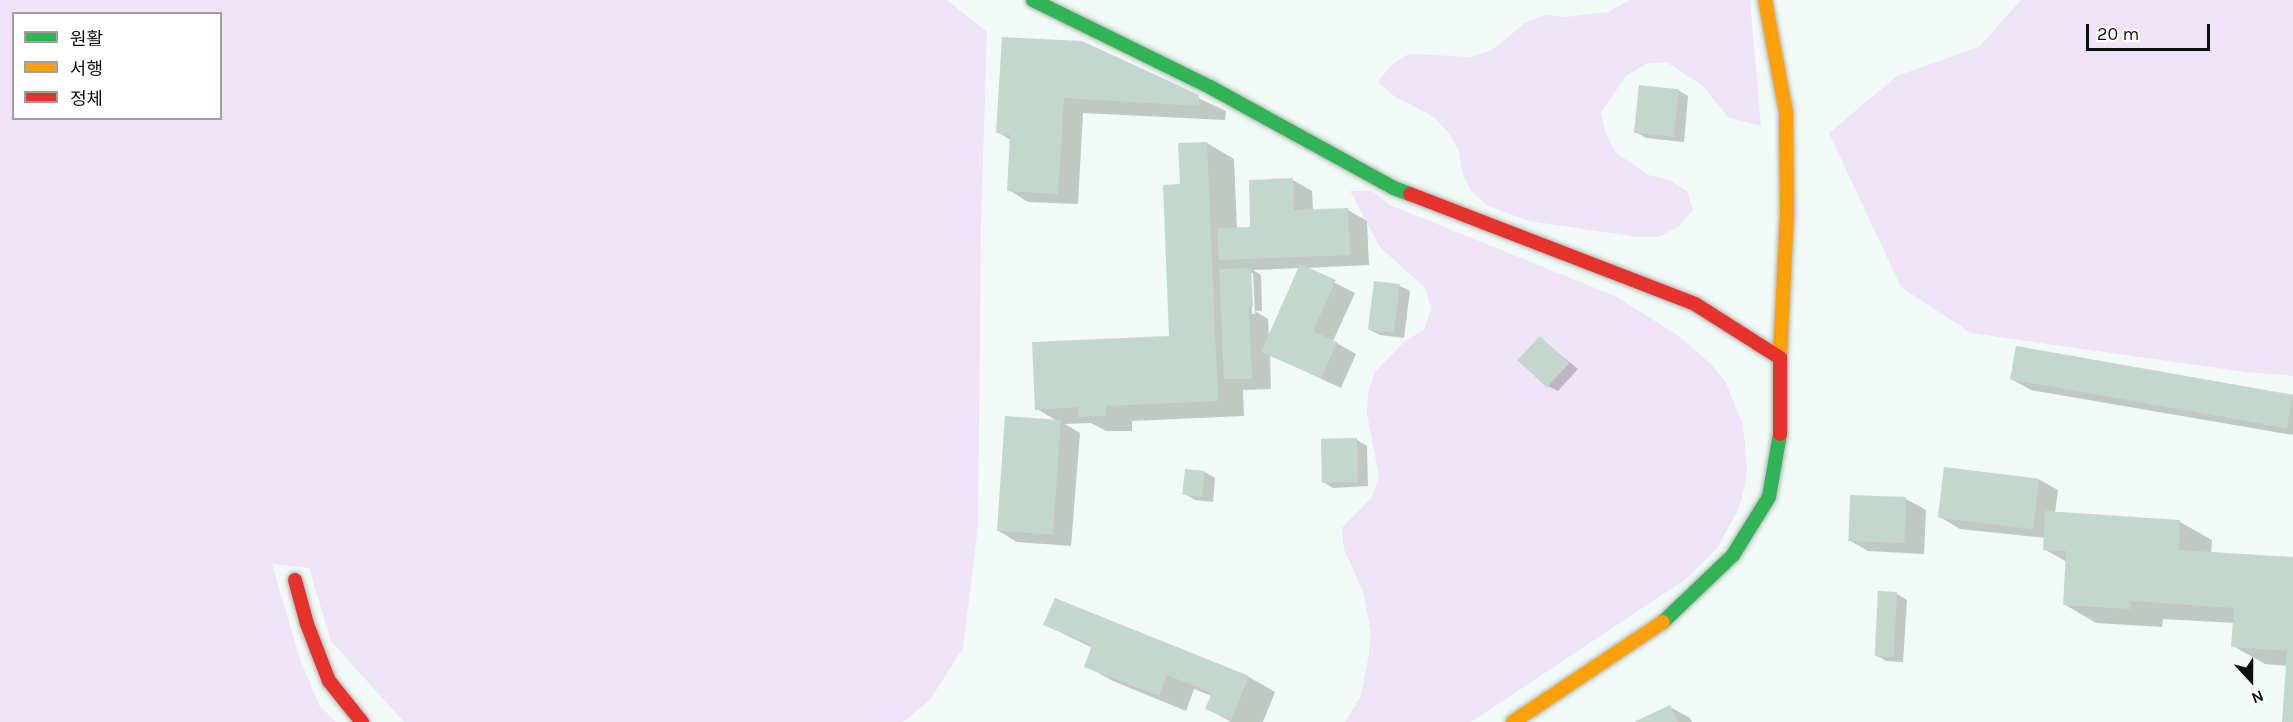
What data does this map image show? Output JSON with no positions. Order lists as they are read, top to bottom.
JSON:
{
  "legend": ["원활", "서행", "정체"],
  "scale_bar": "20 m",
  "north": "bottom"
}
